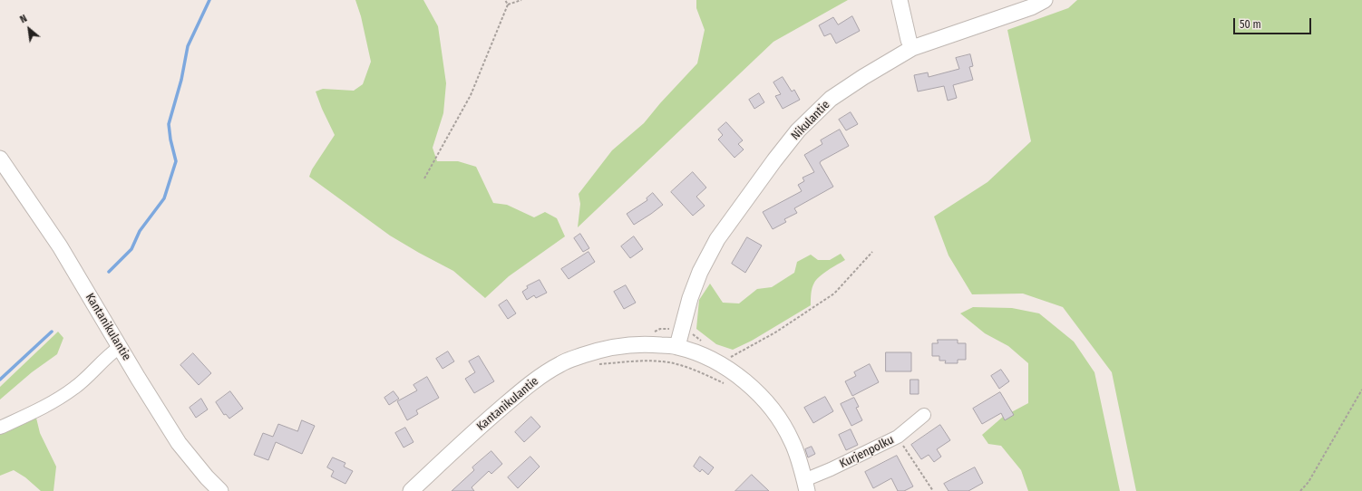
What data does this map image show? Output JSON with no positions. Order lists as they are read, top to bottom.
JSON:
{
  "streets": {
    "street": ["Nikulantie", "Kantanikulantie", "Kurjenpolku"]
  },
  "crossings": [
    ["Nikulantie", "Kantanikulantie"],
    ["Kantanikulantie", "Kurjenpolku"]
  ],
  "scale_bar": "50 m",
  "north": "top left"
}
